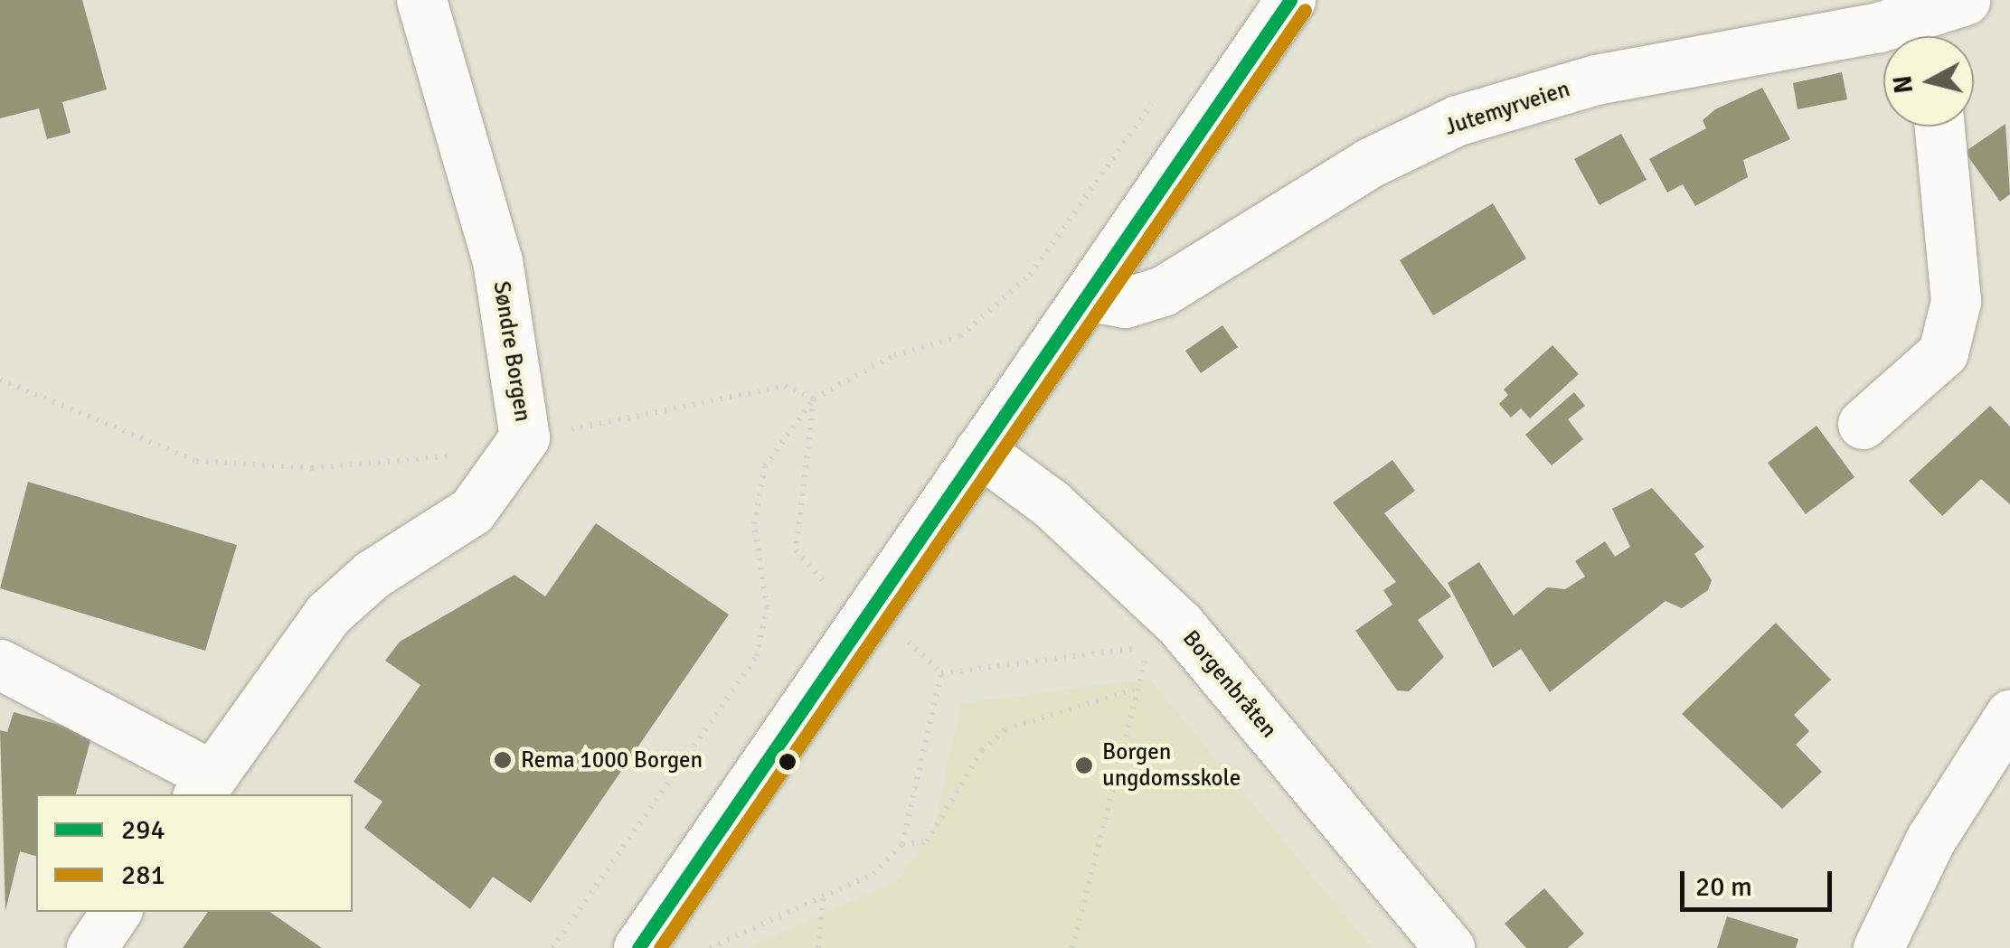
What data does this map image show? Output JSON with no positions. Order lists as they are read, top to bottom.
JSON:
{
  "streets": {
    "street": ["Jutemyrveien", "Søndre Borgen", "Borgenbråten"]
  },
  "places": ["Rema 1000 Borgen", "Borgen ungdomsskole"],
  "lines": ["transit line 294", "transit line 281"],
  "legend": ["294", "281"],
  "scale_bar": "20 m",
  "north": "left"
}
